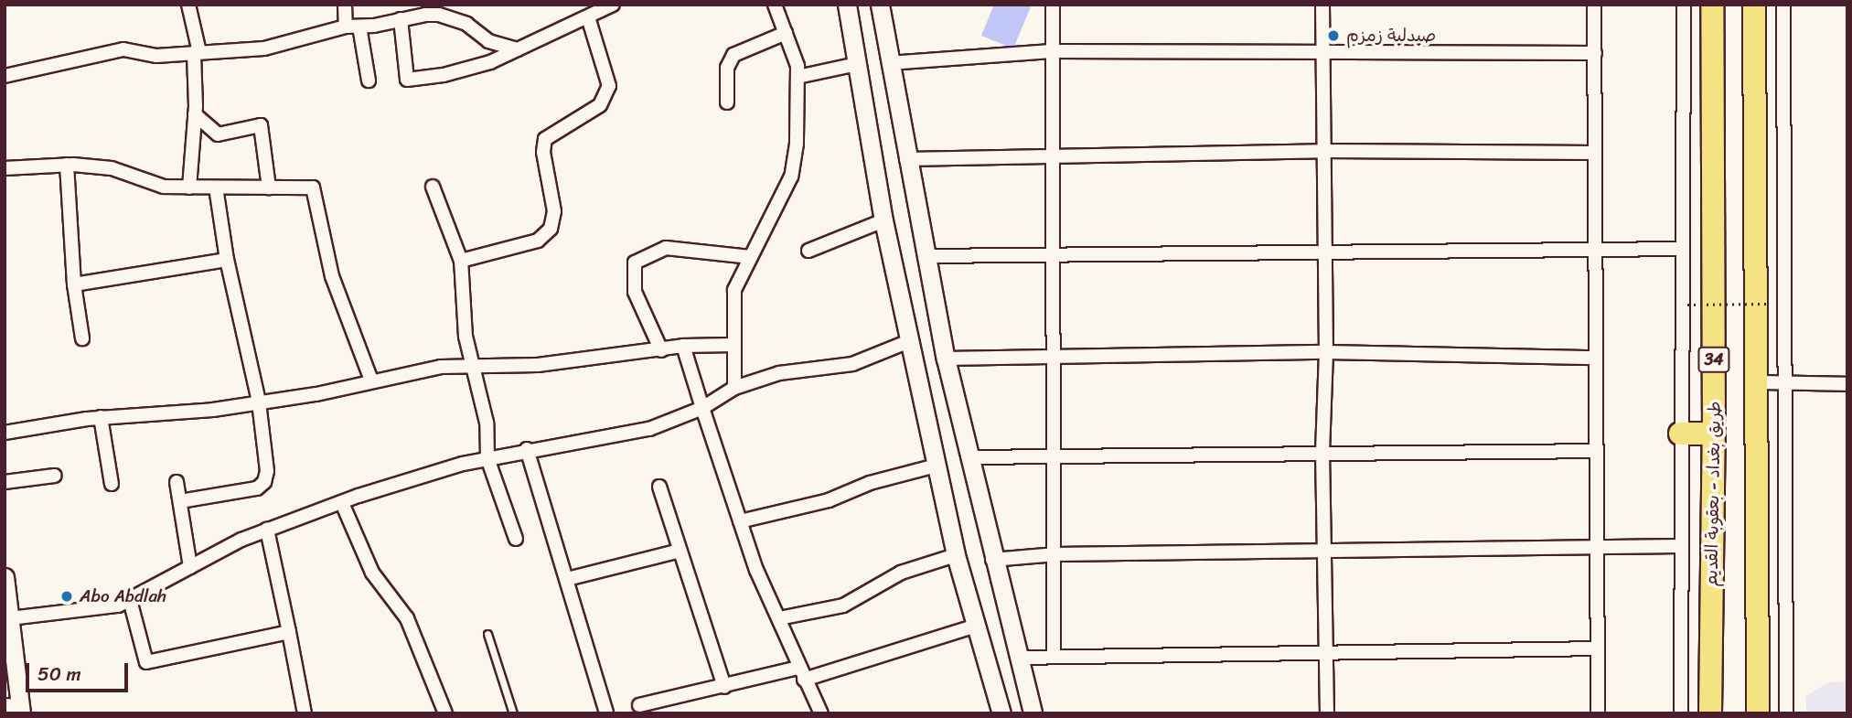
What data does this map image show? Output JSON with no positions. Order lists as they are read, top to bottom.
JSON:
{
  "streets": {
    "highway": ["34", "طريق بغداد - بعقوبة القديم"]
  },
  "places": ["صيدلية زمزم", "Abo Abdlah"],
  "scale_bar": "50 m"
}
